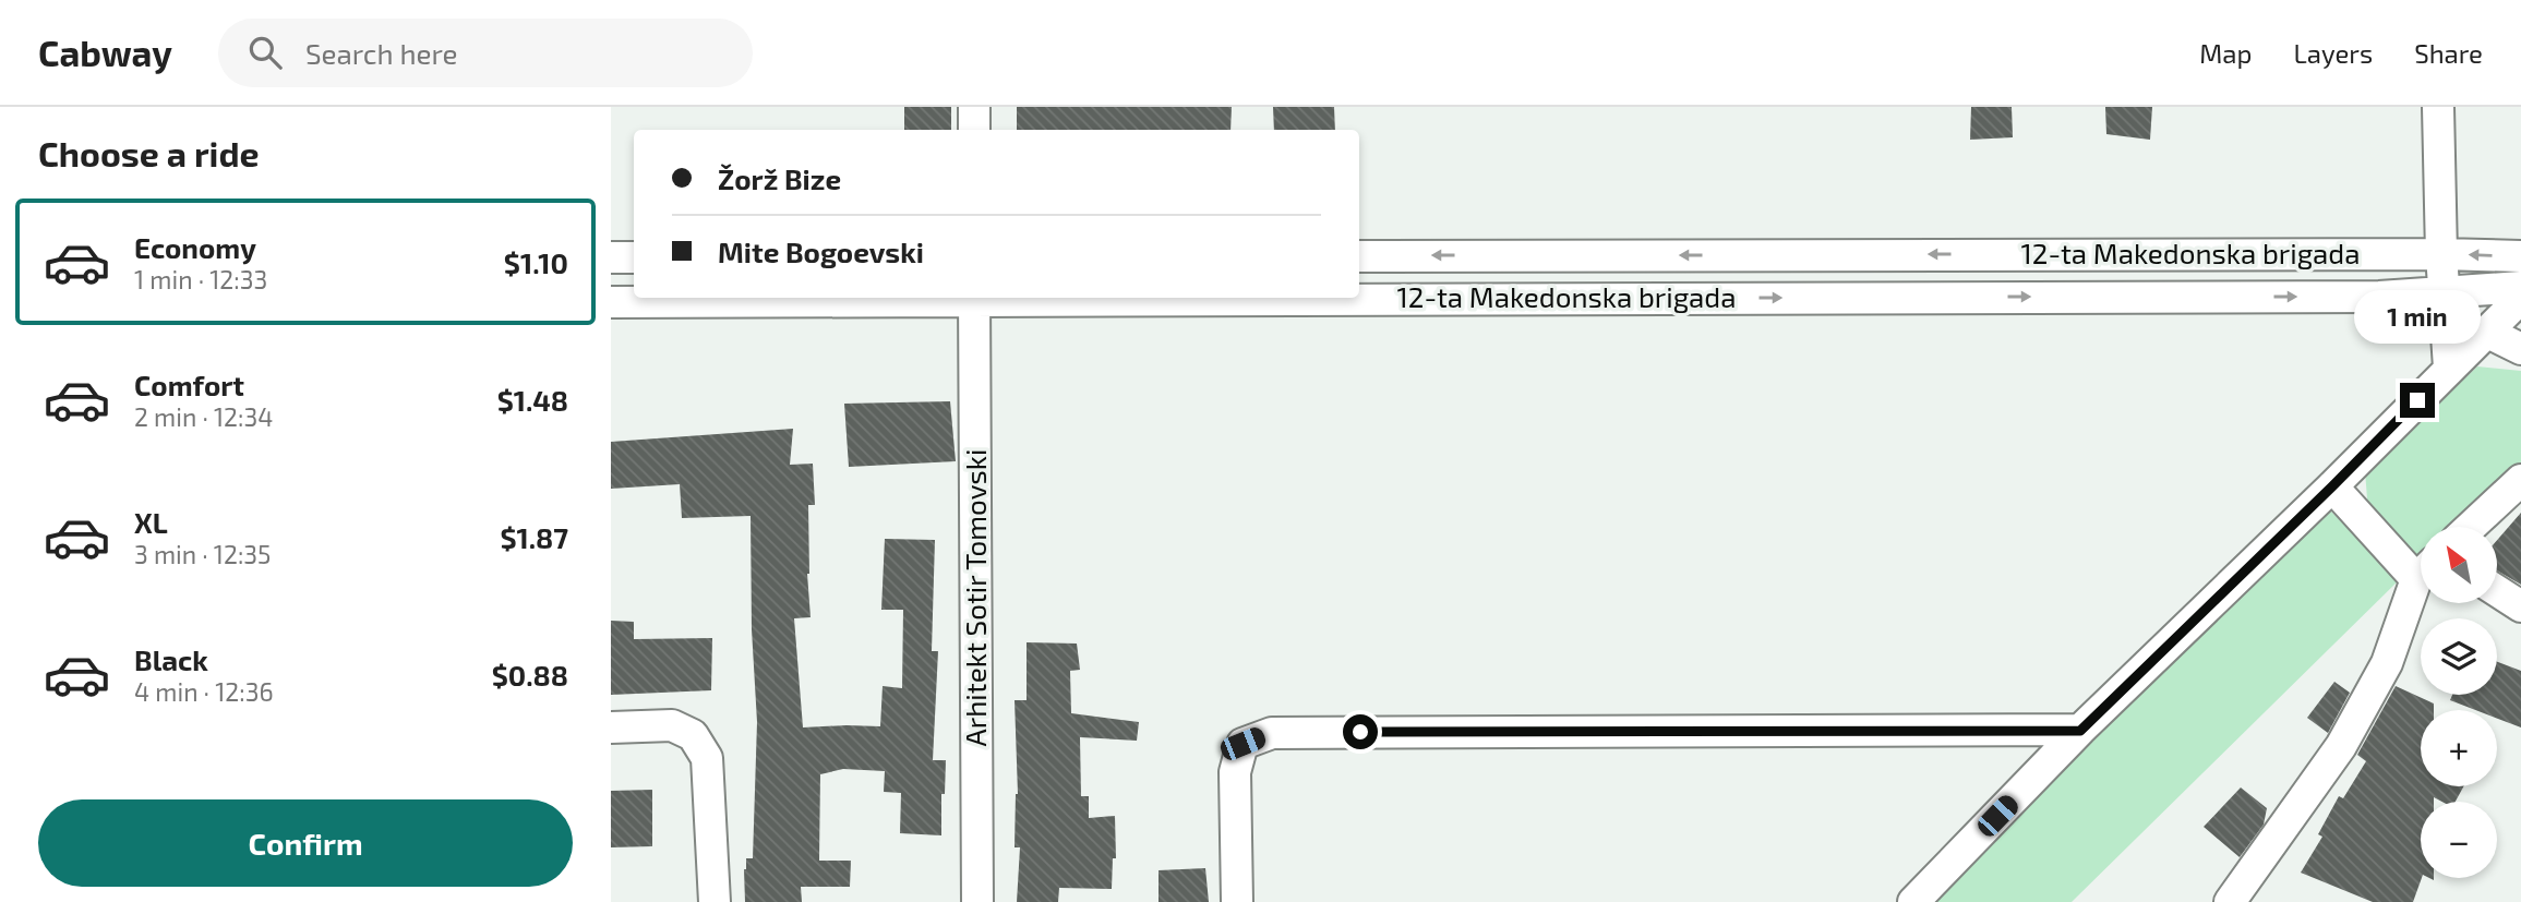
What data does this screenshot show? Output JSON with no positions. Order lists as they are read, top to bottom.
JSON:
{
  "streets": {
    "street": ["12-ta Makedonska brigada", "Arhitekt Sotir Tomovski"]
  },
  "north": "top left",
  "page": {
    "header": "Cabway",
    "search": "Search here",
    "nav": ["Map", "Layers", "Share"],
    "heading": "Choose a ride",
    "banner": ["Žorž Bize", "Mite Bogoevski"],
    "list": [
      {
        "name": "Economy",
        "note": "1 min · 12:33",
        "value": "$1.10"
      },
      {
        "name": "Comfort",
        "note": "2 min · 12:34",
        "value": "$1.48"
      },
      {
        "name": "XL",
        "note": "3 min · 12:35",
        "value": "$1.87"
      },
      {
        "name": "Black",
        "note": "4 min · 12:36",
        "value": "$0.88"
      }
    ],
    "bubble": "1 min",
    "map_buttons": ["+", "−"],
    "buttons": "Confirm"
  }
}
